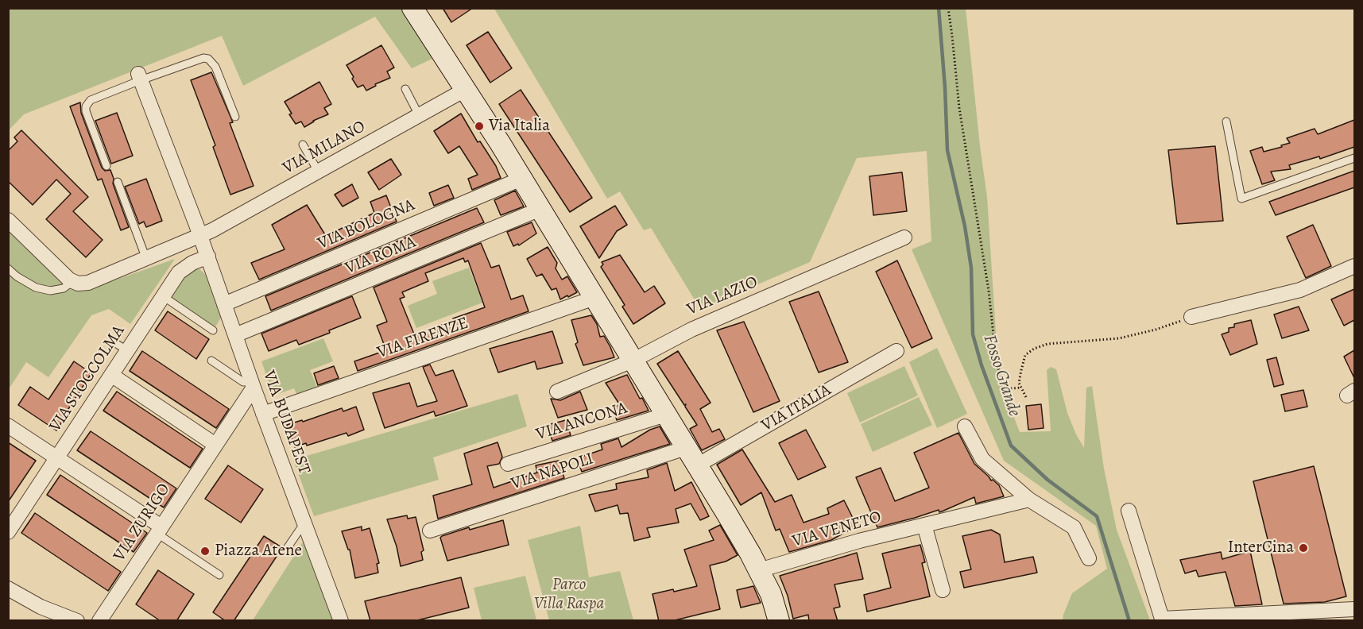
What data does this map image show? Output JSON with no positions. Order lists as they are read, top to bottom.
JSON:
{
  "streets": {
    "street": [
      "VIA MILANO",
      "VIA BOLOGNA",
      "VIA ROMA",
      "VIA LAZIO",
      "VIA FIRENZE",
      "VIA STOCCOLMA",
      "VIA ITALIA",
      "VIA ANCONA",
      "VIA BUDAPEST",
      "VIA NAPOLI",
      "VIA ZURIGO",
      "VIA VENETO"
    ]
  },
  "crossings": [
    ["VIA MILANO", "VIA BUDAPEST"],
    ["VIA BOLOGNA", "VIA BUDAPEST"],
    ["VIA ROMA", "VIA BUDAPEST"],
    ["VIA FIRENZE", "VIA BUDAPEST"],
    ["VIA STOCCOLMA", "VIA BUDAPEST"],
    ["VIA BUDAPEST", "VIA ZURIGO"]
  ],
  "water": ["Fosso Grande"],
  "parks": ["Parco Villa Raspa"],
  "places": ["Via Italia", "InterCina", "Piazza Atene"]
}
